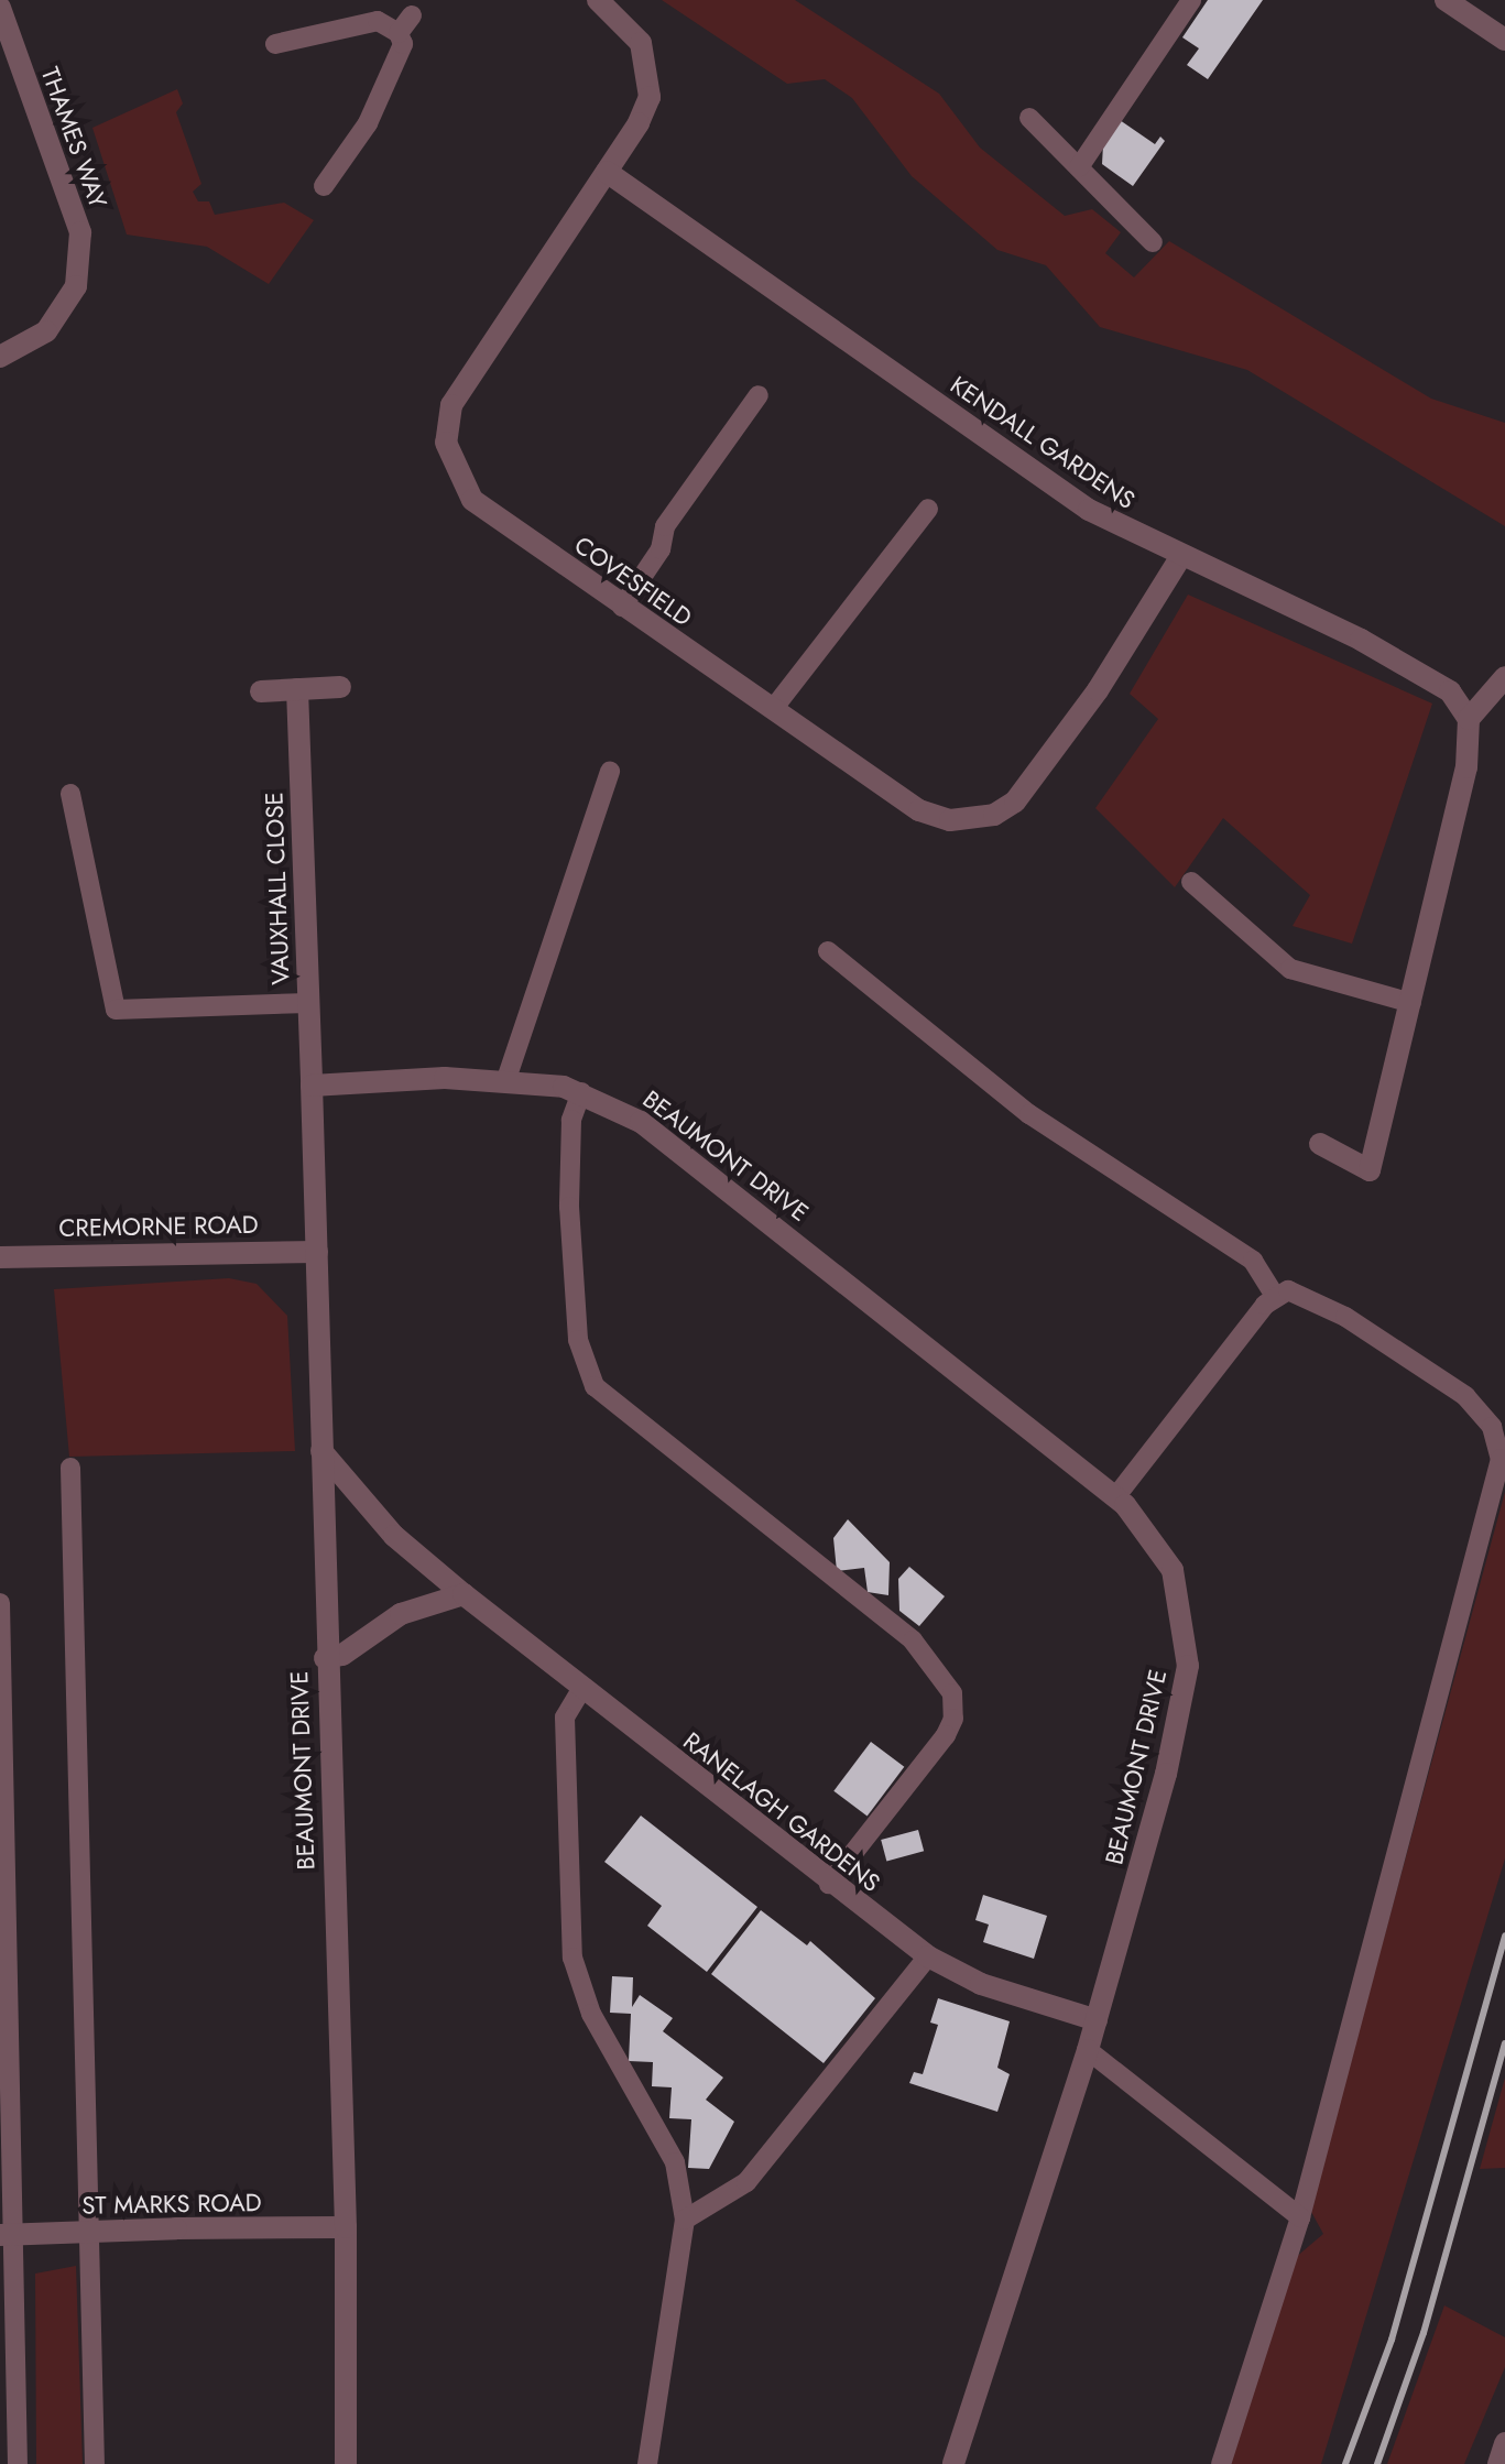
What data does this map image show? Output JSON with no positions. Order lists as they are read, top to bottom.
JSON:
{
  "streets": {
    "street": [
      "THAMES WAY",
      "KENDALL GARDENS",
      "COVESFIELD",
      "VAUXHALL CLOSE",
      "BEAUMONT DRIVE",
      "CREMORNE ROAD",
      "RANELAGH GARDENS",
      "ST MARKS ROAD"
    ]
  },
  "crossings": [
    ["KENDALL GARDENS", "COVESFIELD"],
    ["VAUXHALL CLOSE", "BEAUMONT DRIVE"],
    ["BEAUMONT DRIVE", "CREMORNE ROAD"],
    ["BEAUMONT DRIVE", "RANELAGH GARDENS"],
    ["BEAUMONT DRIVE", "ST MARKS ROAD"]
  ]
}
